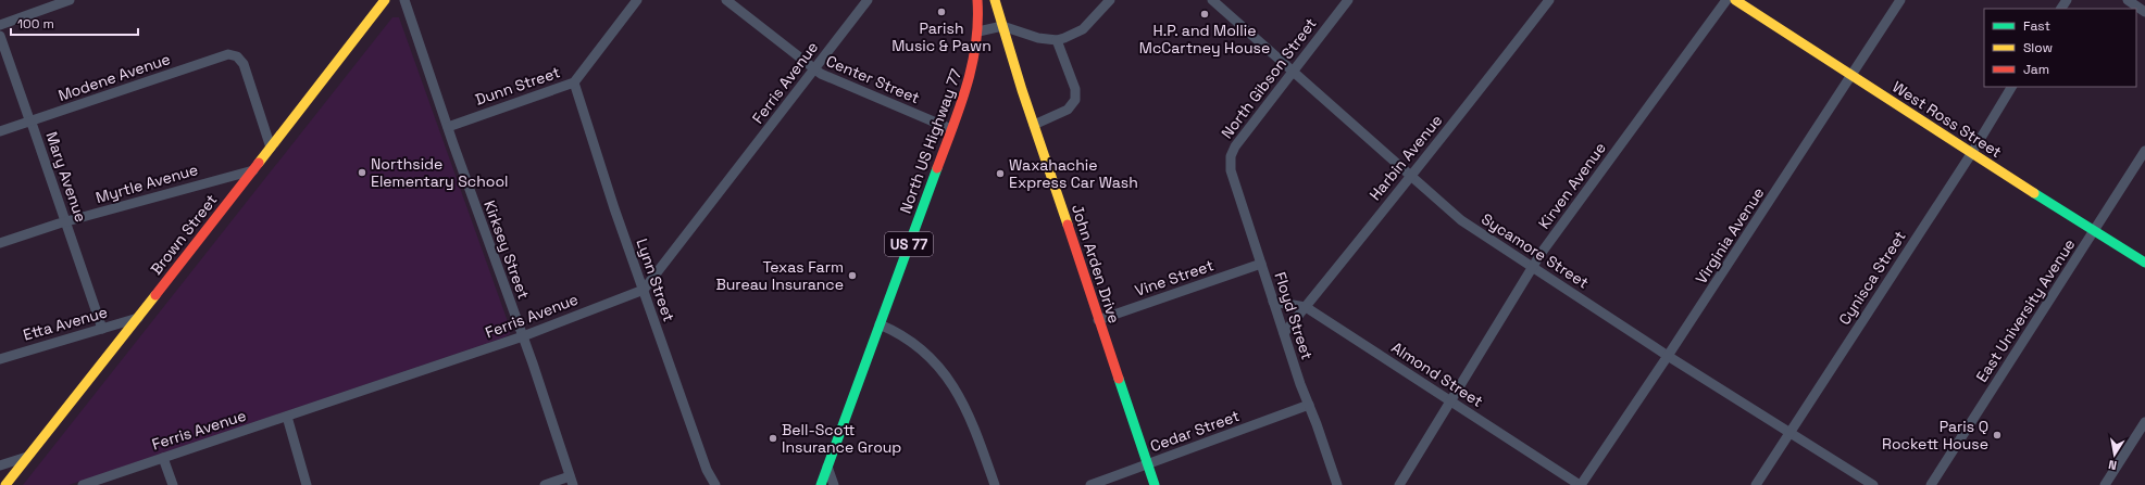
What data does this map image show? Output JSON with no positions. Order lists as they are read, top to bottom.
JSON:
{
  "streets": {
    "main road": [
      "West Ross Street",
      "North US Highway 77",
      "Brown Street",
      "US 77",
      "John Arden Drive"
    ],
    "street": [
      "Modene Avenue",
      "North Gibson Street",
      "Center Street",
      "Ferris Avenue",
      "Dunn Street",
      "Harbin Avenue",
      "Mary Avenue",
      "Myrtle Avenue",
      "Kirven Avenue",
      "Virginia Avenue",
      "Kirksey Street",
      "Sycamore Street",
      "Vine Street",
      "Cynisca Street",
      "Lynn Street",
      "East University Avenue",
      "Floyd Street",
      "Etta Avenue",
      "Almond Street",
      "Cedar Street"
    ]
  },
  "crossings": [
    ["Modene Avenue", "Mary Avenue"],
    ["Modene Avenue", "Brown Street"],
    ["North Gibson Street", "Sycamore Street"],
    ["North Gibson Street", "Floyd Street"],
    ["Center Street", "Ferris Avenue"],
    ["Center Street", "North US Highway 77"],
    ["Ferris Avenue", "Kirksey Street"],
    ["Ferris Avenue", "Lynn Street"],
    ["Dunn Street", "Kirksey Street"],
    ["Dunn Street", "Lynn Street"],
    ["West Ross Street", "Virginia Avenue"],
    ["West Ross Street", "Cynisca Street"],
    ["West Ross Street", "East University Avenue"],
    ["Harbin Avenue", "Sycamore Street"],
    ["Harbin Avenue", "Floyd Street"],
    ["Harbin Avenue", "Almond Street"],
    ["Mary Avenue", "Myrtle Avenue"],
    ["Mary Avenue", "Etta Avenue"],
    ["Myrtle Avenue", "Brown Street"],
    ["Kirven Avenue", "Sycamore Street"],
    ["Kirven Avenue", "Almond Street"],
    ["Brown Street", "Etta Avenue"],
    ["Virginia Avenue", "Sycamore Street"],
    ["Virginia Avenue", "Almond Street"],
    ["Sycamore Street", "Cynisca Street"],
    ["John Arden Drive", "Vine Street"],
    ["John Arden Drive", "Cedar Street"],
    ["Vine Street", "Floyd Street"],
    ["Floyd Street", "Almond Street"],
    ["Floyd Street", "Cedar Street"]
  ],
  "places": [
    "Parish Music & Pawn",
    "H.P. and Mollie McCartney House",
    "Northside Elementary School",
    "Waxahachie Express Car Wash",
    "Texas Farm Bureau Insurance",
    "Paris Q Rockett House",
    "Bell-Scott Insurance Group"
  ],
  "legend": ["Fast", "Slow", "Jam"],
  "scale_bar": "100 m",
  "north": "bottom"
}
